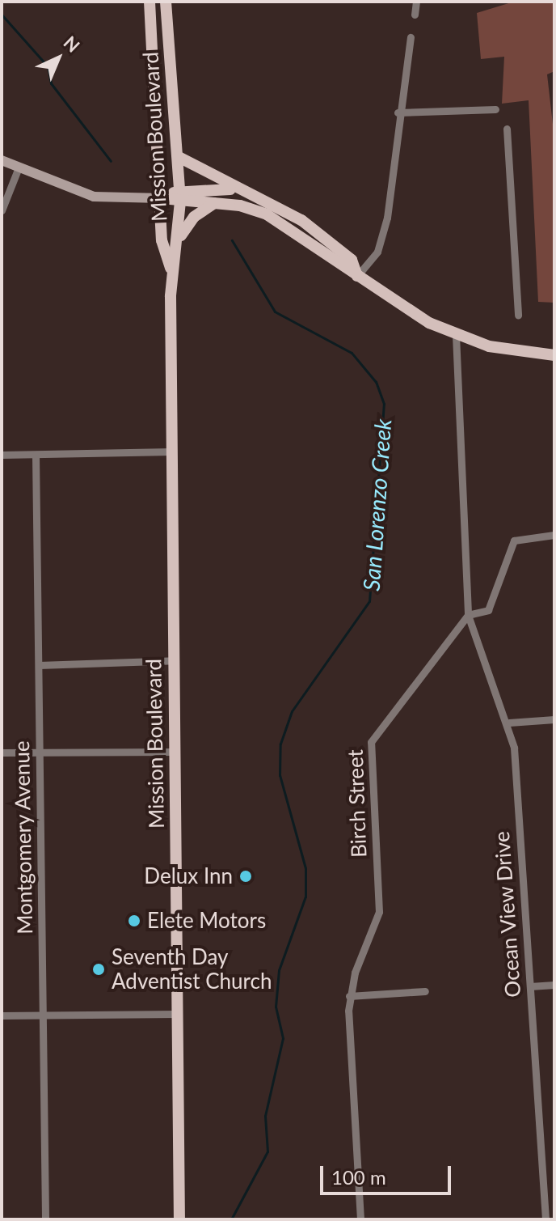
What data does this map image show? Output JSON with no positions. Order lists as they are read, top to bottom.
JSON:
{
  "streets": {
    "main road": ["Mission Boulevard"],
    "street": ["Birch Street", "Montgomery Avenue", "Ocean View Drive"]
  },
  "crossings": [
    ["Birch Street", "Ocean View Drive"]
  ],
  "water": ["San Lorenzo Creek"],
  "places": ["Delux Inn", "Elete Motors", "Seventh Day Adventist Church"],
  "scale_bar": "100 m",
  "north": "top right"
}
